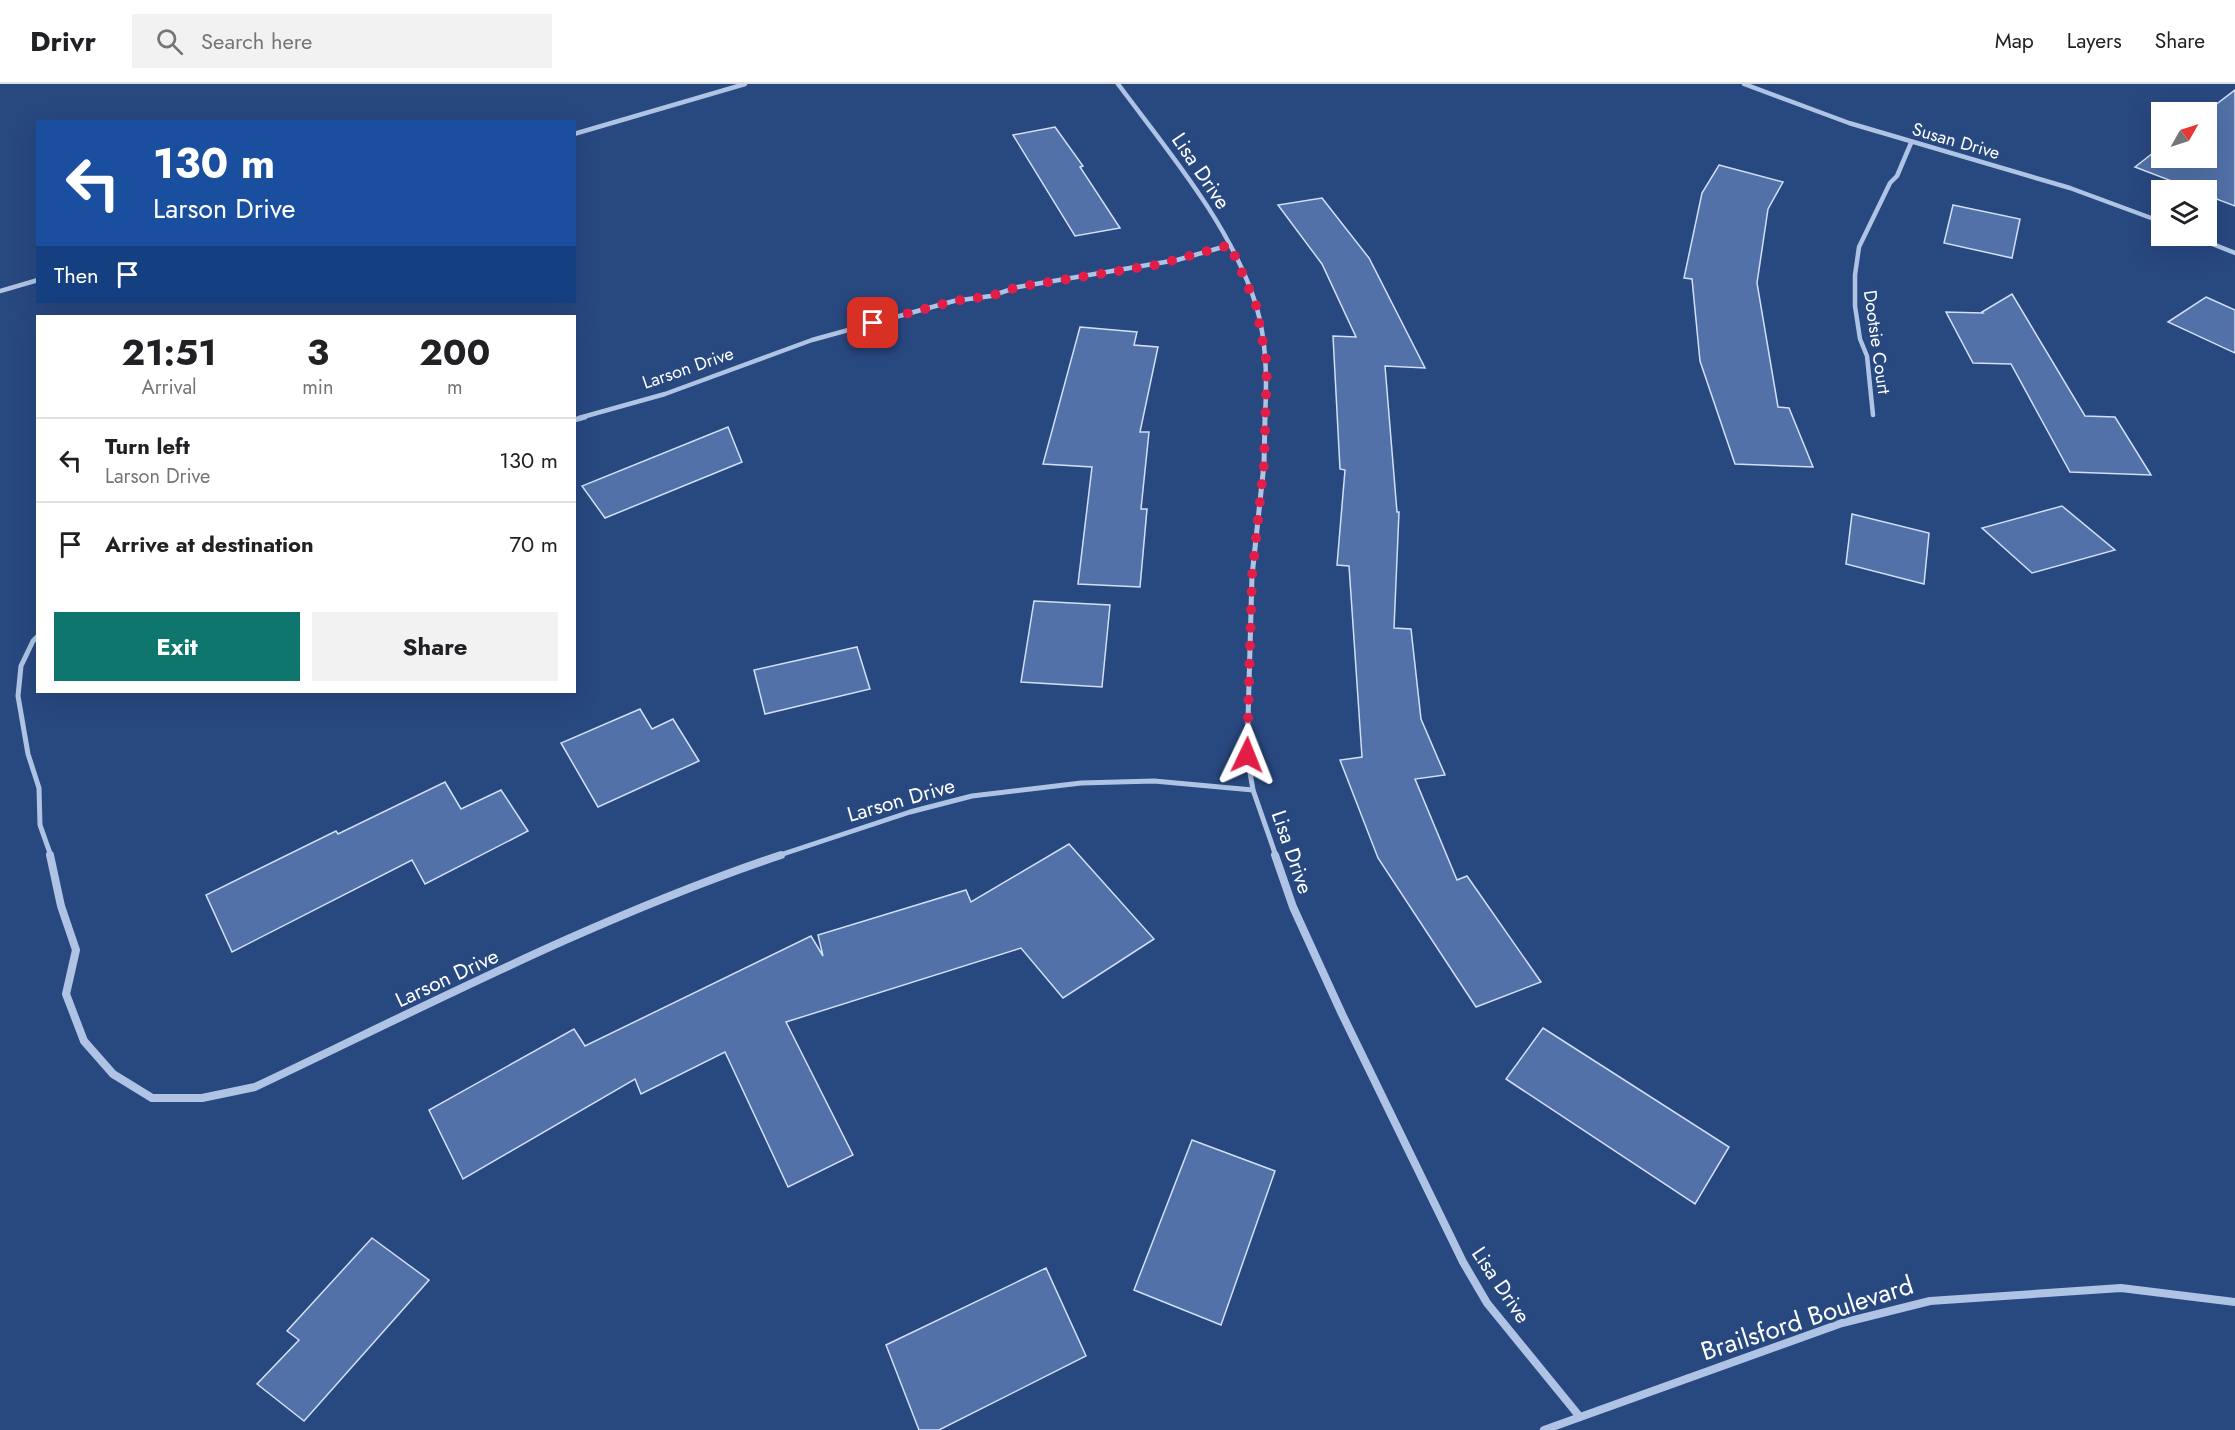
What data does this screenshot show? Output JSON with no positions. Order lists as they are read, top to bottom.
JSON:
{
  "streets": {
    "street": [
      "Susan Drive",
      "Lisa Drive",
      "Dootsie Court",
      "Larson Drive",
      "Brailsford Boulevard"
    ]
  },
  "crossings": [
    ["Susan Drive", "Dootsie Court"],
    ["Lisa Drive", "Larson Drive"],
    ["Lisa Drive", "Brailsford Boulevard"]
  ],
  "north": "top right",
  "page": {
    "header": "Drivr",
    "search": "Search here",
    "nav": ["Map", "Layers", "Share"],
    "turn": ["130 m", "Larson Drive"],
    "then": "Then",
    "eta": [
      "21:51",
      "Arrival",
      "3",
      "min",
      "200",
      "m"
    ],
    "list": [
      {
        "name": "Turn left",
        "note": "Larson Drive",
        "value": "130 m"
      },
      {
        "name": "Arrive at destination",
        "value": "70 m"
      }
    ],
    "buttons": ["Exit", "Share"]
  }
}
